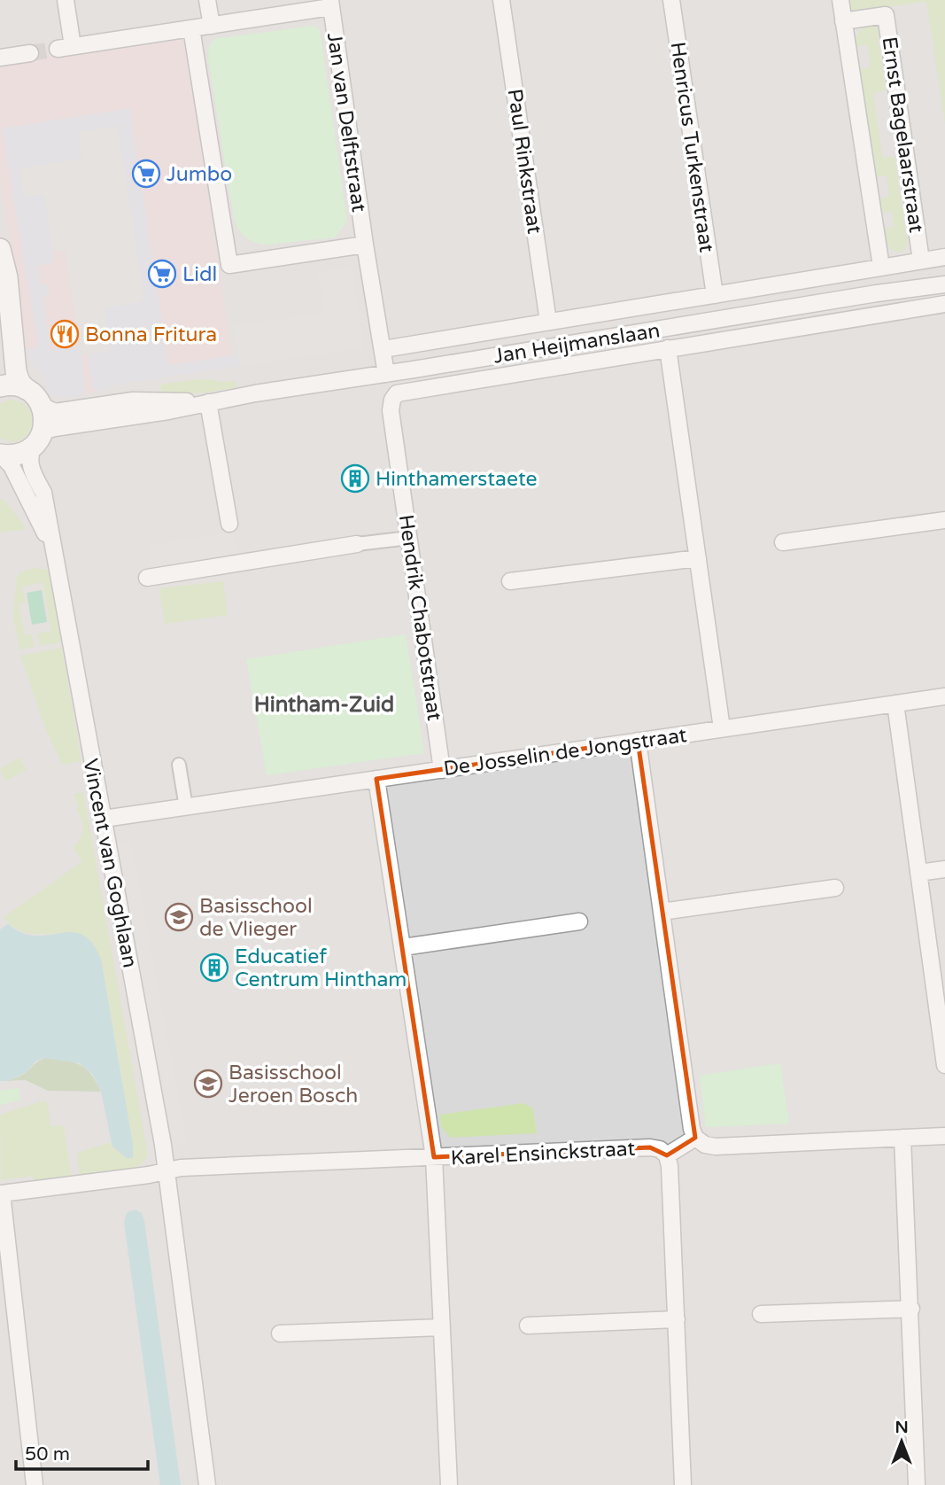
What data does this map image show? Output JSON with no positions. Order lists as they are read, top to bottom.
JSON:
{
  "streets": {
    "street": [
      "Jan van Delftstraat",
      "Ernst Bagelaarstraat",
      "Henricus Turkenstraat",
      "Paul Rinkstraat",
      "Jan Heijmanslaan",
      "Hendrik Chabotstraat",
      "De Josselin de Jongstraat",
      "Vincent van Goghlaan",
      "Karel Ensinckstraat"
    ]
  },
  "crossings": [
    ["Jan van Delftstraat", "Jan Heijmanslaan"],
    ["Ernst Bagelaarstraat", "Jan Heijmanslaan"],
    ["Henricus Turkenstraat", "Jan Heijmanslaan"],
    ["Paul Rinkstraat", "Jan Heijmanslaan"],
    ["Jan Heijmanslaan", "Hendrik Chabotstraat"],
    ["Jan Heijmanslaan", "Vincent van Goghlaan"],
    ["Hendrik Chabotstraat", "De Josselin de Jongstraat"],
    ["De Josselin de Jongstraat", "Vincent van Goghlaan"],
    ["Vincent van Goghlaan", "Karel Ensinckstraat"]
  ],
  "districts": ["Hintham-Zuid"],
  "places": {
    "supermarket": ["Jumbo", "Lidl"],
    "restaurant": ["Bonna Fritura"],
    "building": ["Hinthamerstaete", "Educatief Centrum Hintham"],
    "school or university": ["Basisschool de Vlieger", "Basisschool Jeroen Bosch"]
  },
  "scale_bar": "50 m",
  "north": "top"
}
